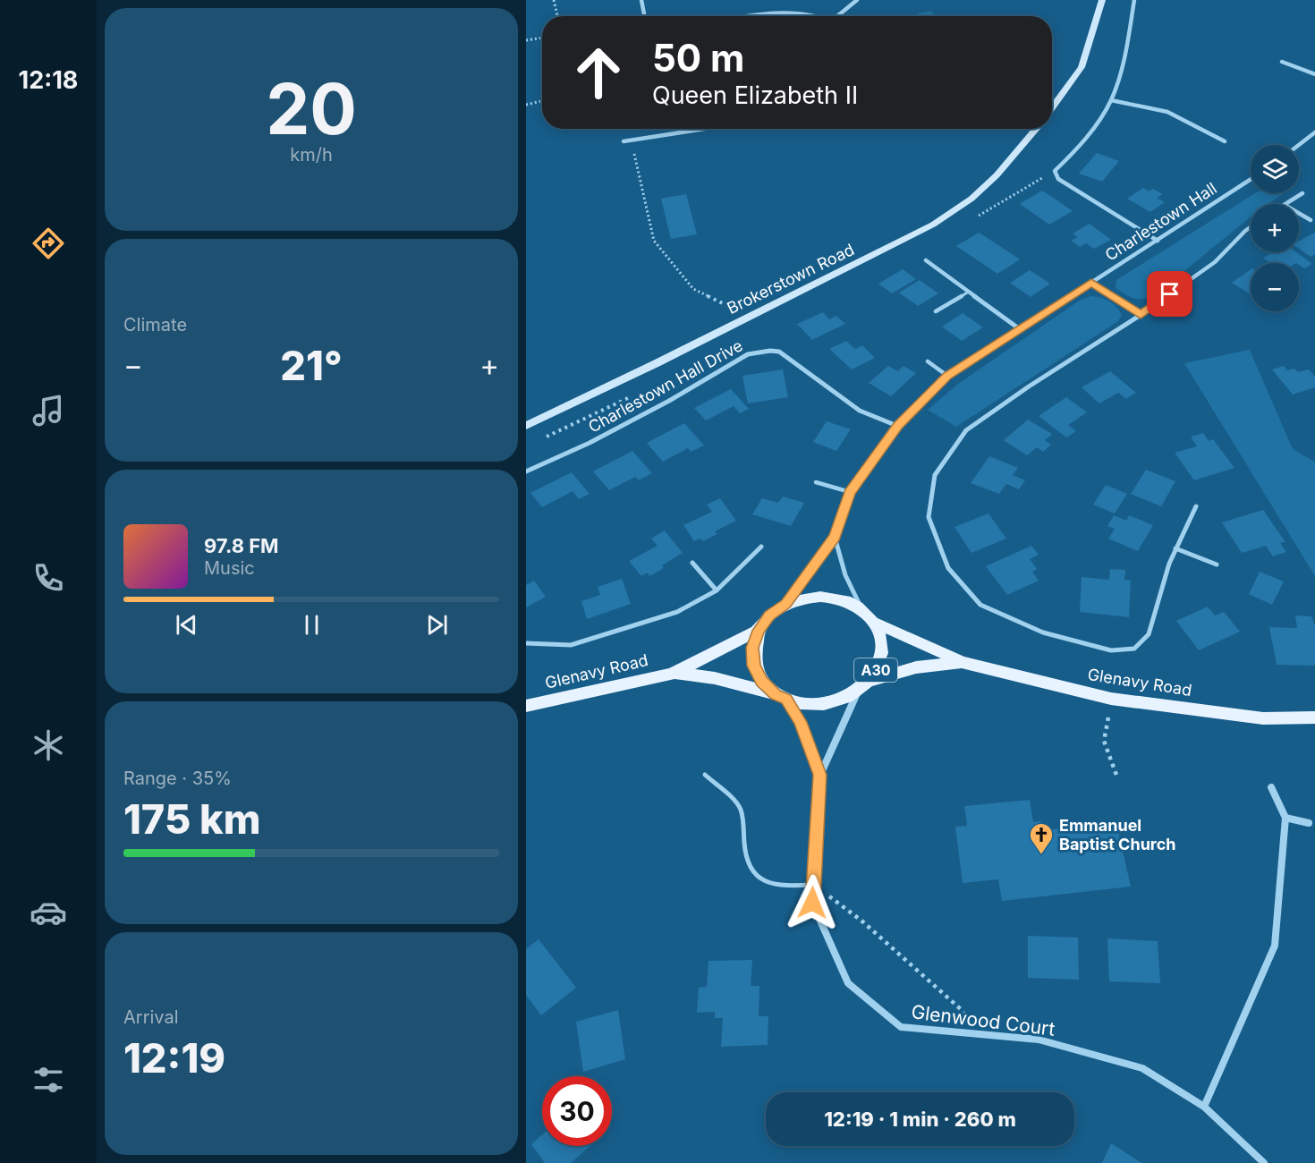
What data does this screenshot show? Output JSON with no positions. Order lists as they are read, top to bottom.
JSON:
{
  "streets": {
    "main road": ["A30", "Glenavy Road"],
    "street": [
      "Charlestown Hall",
      "Brokerstown Road",
      "Charlestown Hall Drive",
      "Glenwood Court"
    ]
  },
  "crossings": [
    ["Charlestown Hall", "Charlestown Hall Drive"],
    ["Charlestown Hall", "A30"],
    ["Charlestown Hall", "Glenavy Road"],
    ["Charlestown Hall", "Glenwood Court"],
    ["A30", "Glenavy Road"],
    ["A30", "Glenwood Court"],
    ["Glenavy Road", "Glenwood Court"]
  ],
  "places": {
    "church": ["Emmanuel Baptist Church"]
  },
  "page": {
    "tabs": "12:18",
    "tile": [
      ["20", "km/h"],
      "Climate",
      ["Range · 35%", "175 km"],
      ["Arrival", "12:19"]
    ],
    "turn": ["50 m", "Queen Elizabeth II"],
    "map_buttons": ["+", "−"],
    "heat": ["−", "21°", "+"],
    "song": ["97.8 FM", "Music"],
    "limit": "30",
    "trip": "12:19 · 1 min · 260 m"
  }
}
